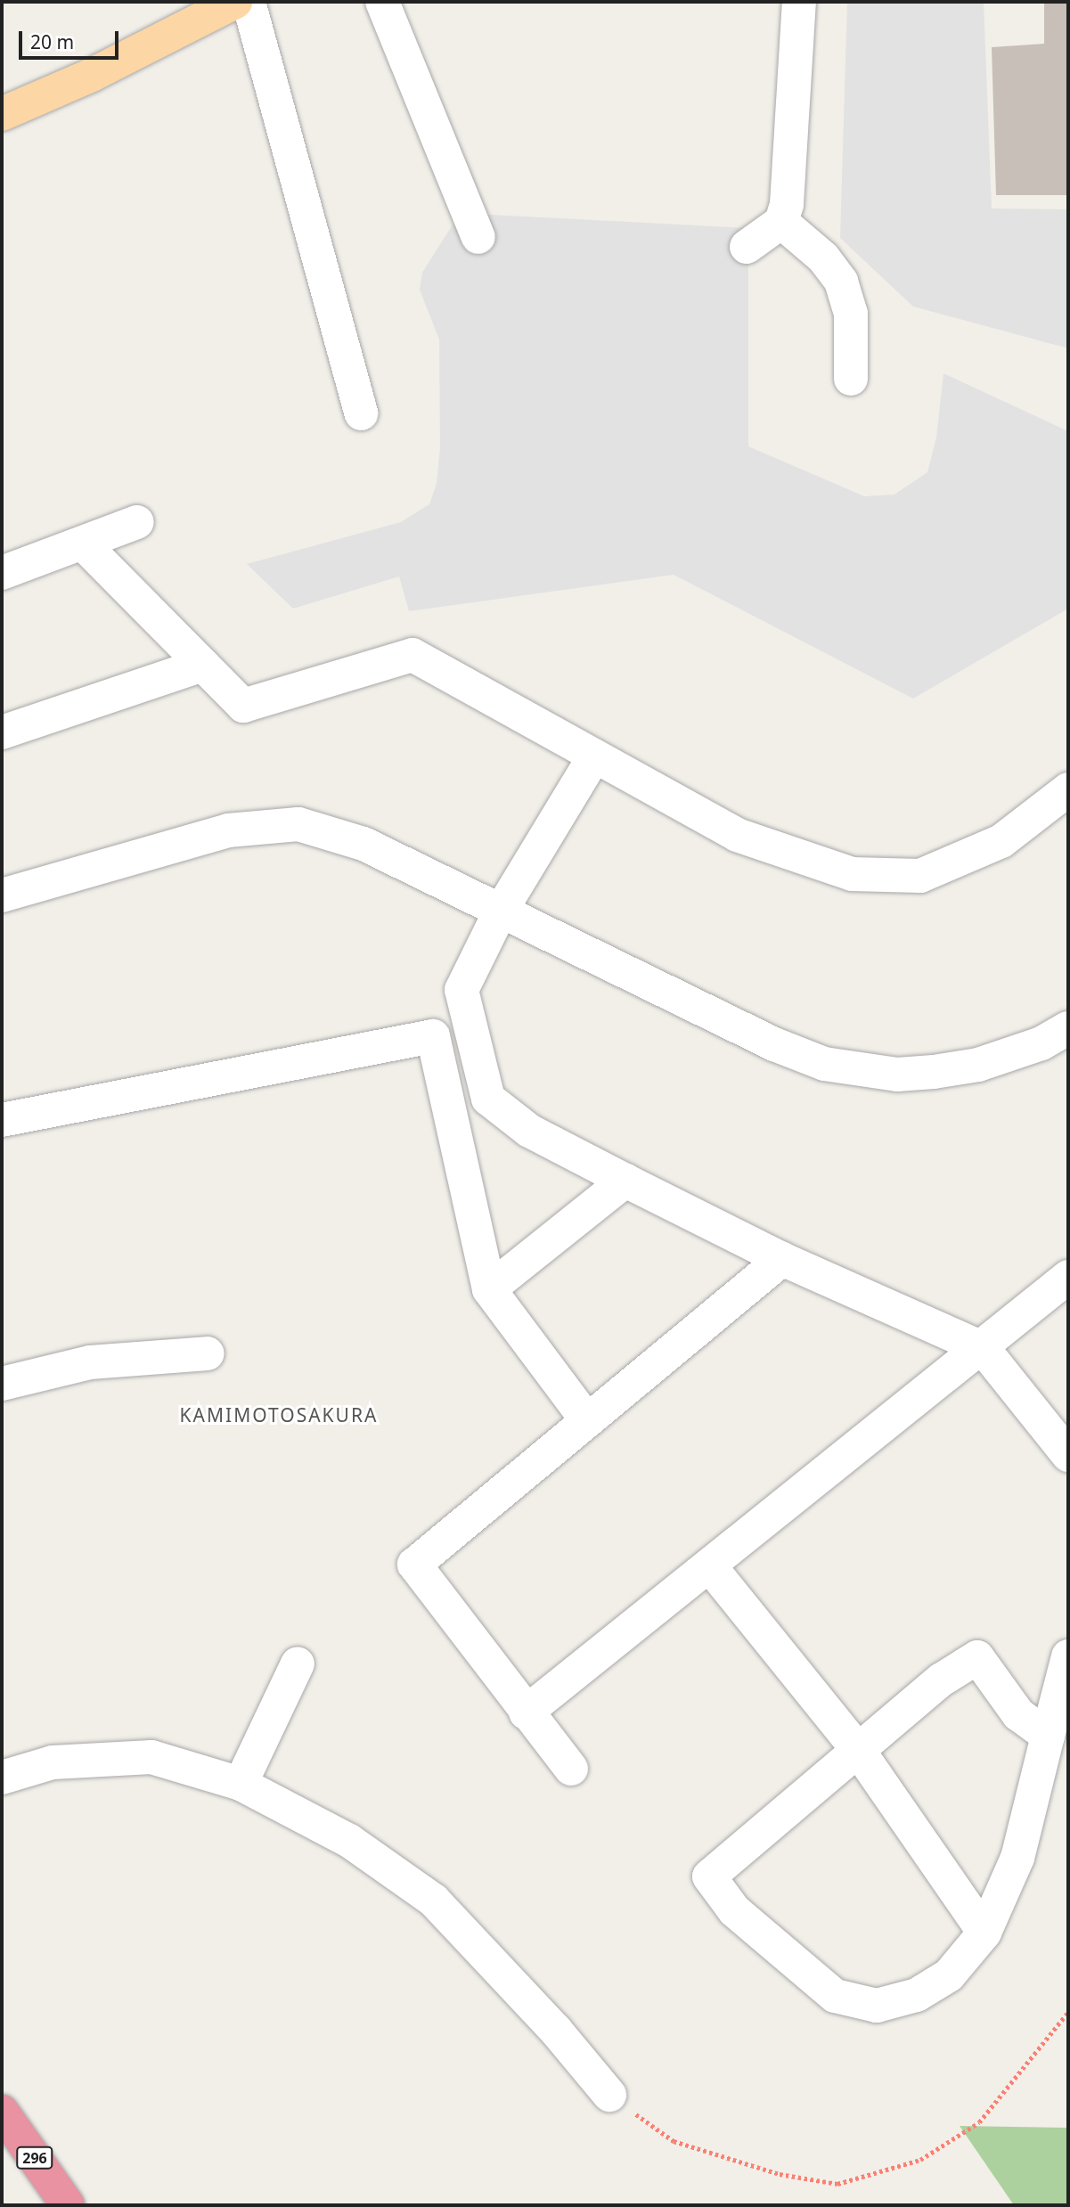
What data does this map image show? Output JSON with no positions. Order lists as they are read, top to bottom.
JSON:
{
  "streets": {
    "highway": ["296"]
  },
  "districts": ["KAMIMOTOSAKURA"],
  "scale_bar": "20 m"
}
